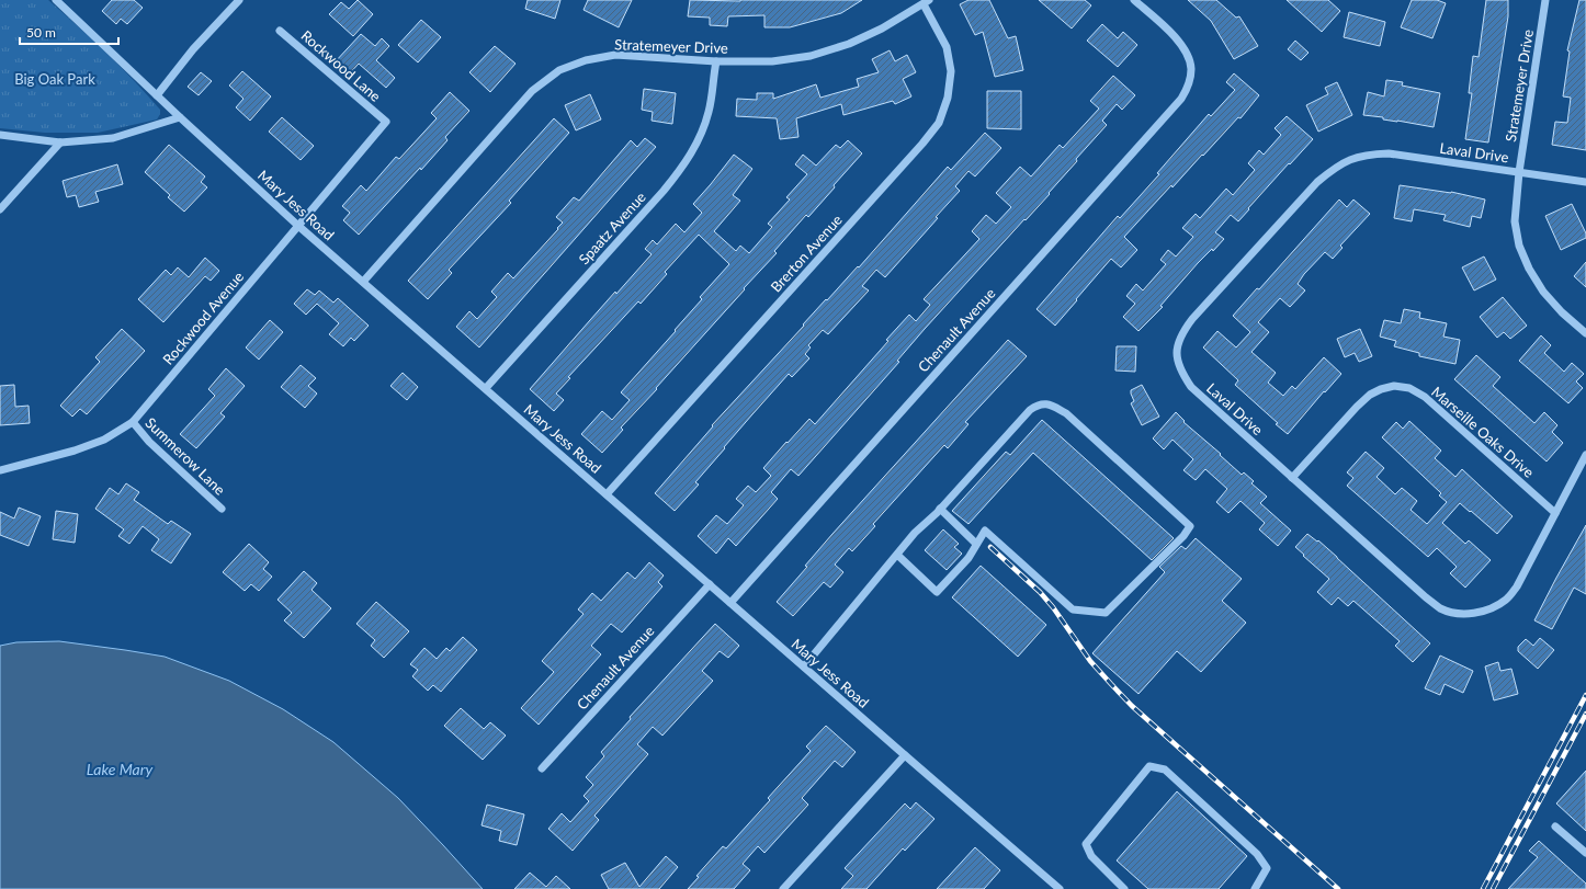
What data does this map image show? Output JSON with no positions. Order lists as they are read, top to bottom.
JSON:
{
  "streets": {
    "street": [
      "Stratemeyer Drive",
      "Rockwood Lane",
      "Laval Drive",
      "Mary Jess Road",
      "Spaatz Avenue",
      "Brerton Avenue",
      "Rockwood Avenue",
      "Chenault Avenue",
      "Marseille Oaks Drive",
      "Summerow Lane"
    ]
  },
  "crossings": [
    ["Stratemeyer Drive", "Laval Drive"],
    ["Stratemeyer Drive", "Mary Jess Road"],
    ["Stratemeyer Drive", "Spaatz Avenue"],
    ["Stratemeyer Drive", "Brerton Avenue"],
    ["Rockwood Lane", "Rockwood Avenue"],
    ["Laval Drive", "Marseille Oaks Drive"],
    ["Mary Jess Road", "Spaatz Avenue"],
    ["Mary Jess Road", "Brerton Avenue"],
    ["Mary Jess Road", "Rockwood Avenue"],
    ["Mary Jess Road", "Chenault Avenue"],
    ["Rockwood Avenue", "Summerow Lane"]
  ],
  "water": ["Lake Mary"],
  "parks": ["Big Oak Park"],
  "scale_bar": "50 m"
}
